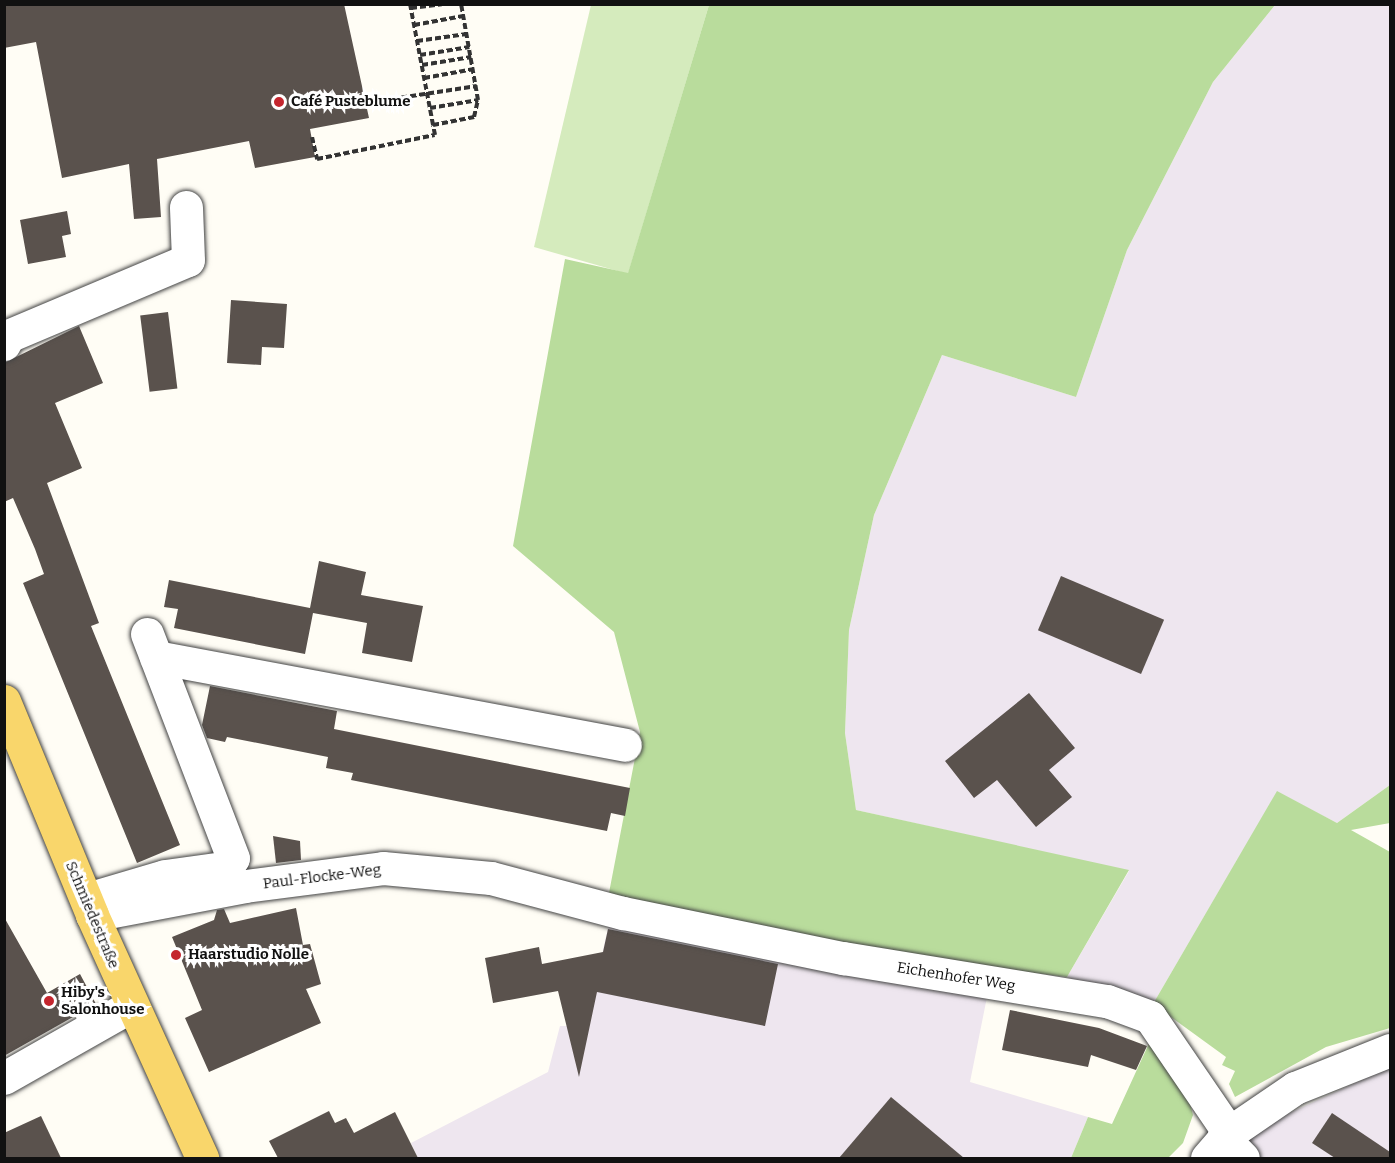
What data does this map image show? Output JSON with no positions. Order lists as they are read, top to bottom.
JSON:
{
  "streets": {
    "main road": ["Schmiedestraße"],
    "street": ["Paul-Flocke-Weg", "Eichenhofer Weg"]
  },
  "crossings": [
    ["Paul-Flocke-Weg", "Schmiedestraße"],
    ["Paul-Flocke-Weg", "Eichenhofer Weg"]
  ],
  "places": ["Café Pusteblume", "Haarstudio Nolle", "Hiby's Salonhouse"]
}
